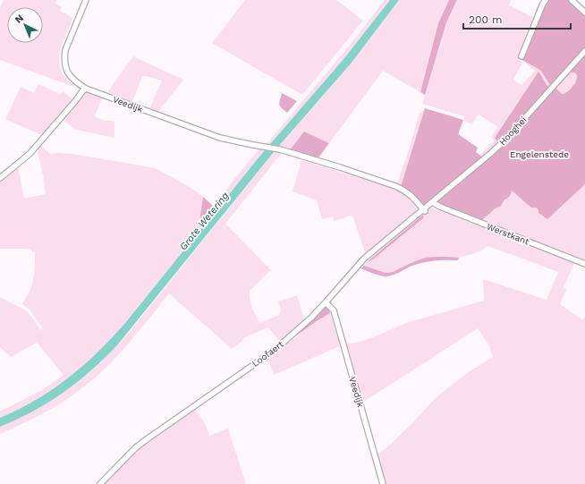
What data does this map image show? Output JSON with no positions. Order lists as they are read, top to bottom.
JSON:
{
  "streets": {
    "street": [
      "Veedijk",
      "Hooghei",
      "Werstkant",
      "Loofaert"
    ]
  },
  "crossings": [
    ["Veedijk", "Loofaert"],
    ["Hooghei", "Werstkant"],
    ["Hooghei", "Loofaert"],
    ["Werstkant", "Loofaert"]
  ],
  "water": ["Grote Wetering"],
  "parks": ["Engelenstede"],
  "scale_bar": "200 m",
  "north": "top left"
}
